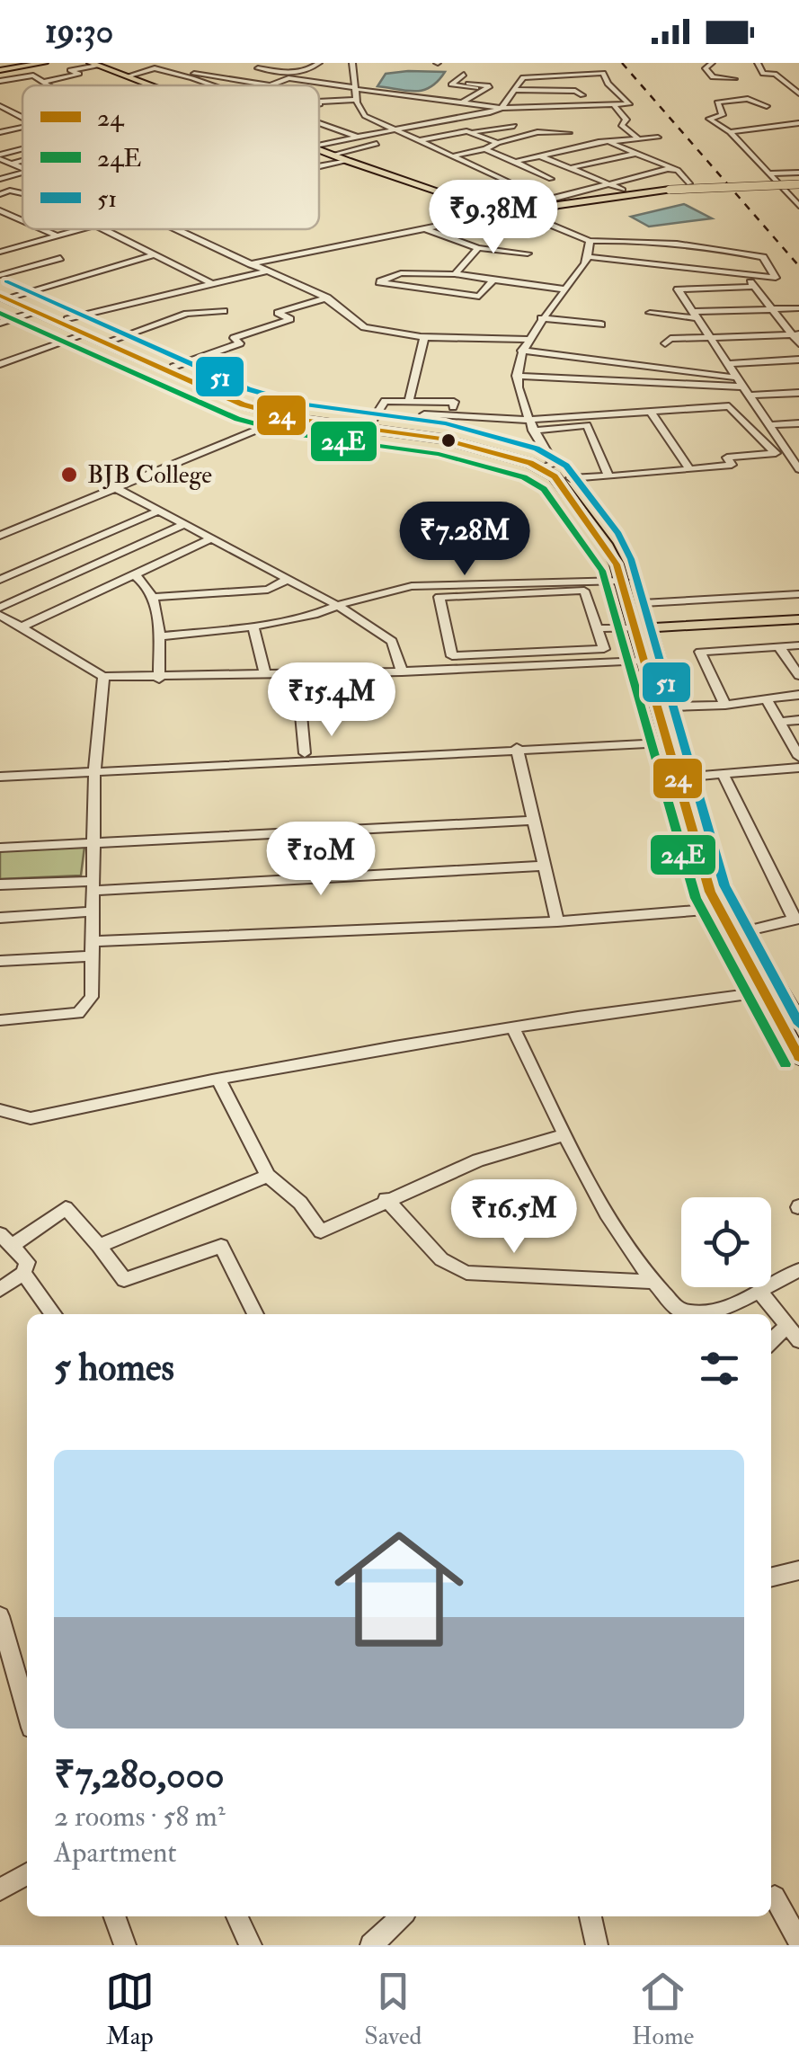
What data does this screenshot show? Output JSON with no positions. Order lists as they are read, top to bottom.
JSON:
{
  "places": ["BJB College"],
  "lines": ["transit line 51", "transit line 24", "transit line 24E"],
  "legend": ["24", "24E", "51"],
  "page": {
    "status": "19:30",
    "price": [
      "₹9.38M",
      "₹7.28M",
      "₹15.4M",
      "₹10M",
      "₹16.5M"
    ],
    "heading": "5 homes",
    "list": [
      {
        "name": "₹7,280,000",
        "note": "2 rooms · 58 m² · Apartment"
      }
    ],
    "tabs": ["Map", "Saved", "Home"]
  }
}
